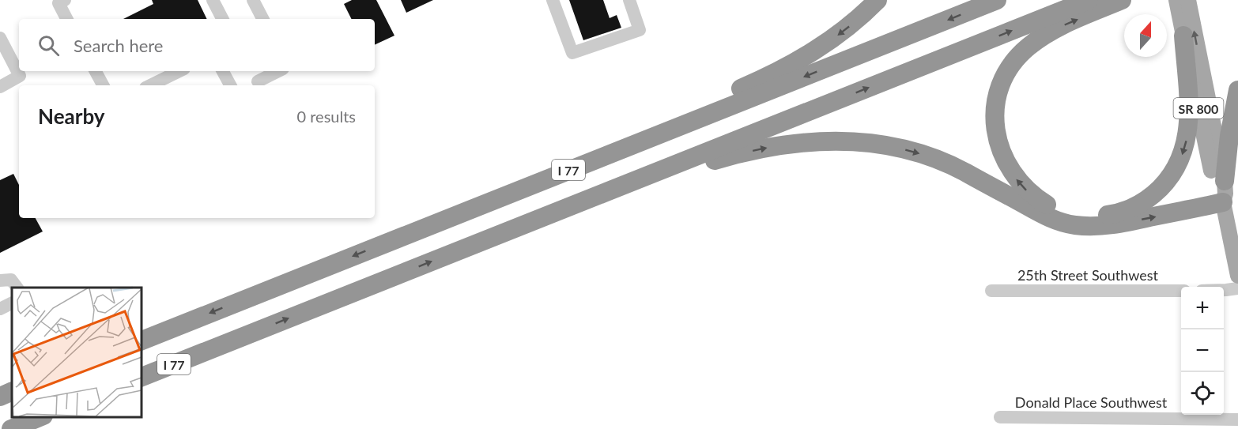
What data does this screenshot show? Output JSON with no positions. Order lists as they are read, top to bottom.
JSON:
{
  "streets": {
    "highway": ["I 77"],
    "main road": ["SR 800"],
    "street": ["25th Street Southwest", "Donald Place Southwest"]
  },
  "north": "top",
  "page": {
    "search": "Search here",
    "heading": ["Nearby", "0 results"],
    "map_buttons": ["+", "−"]
  }
}
